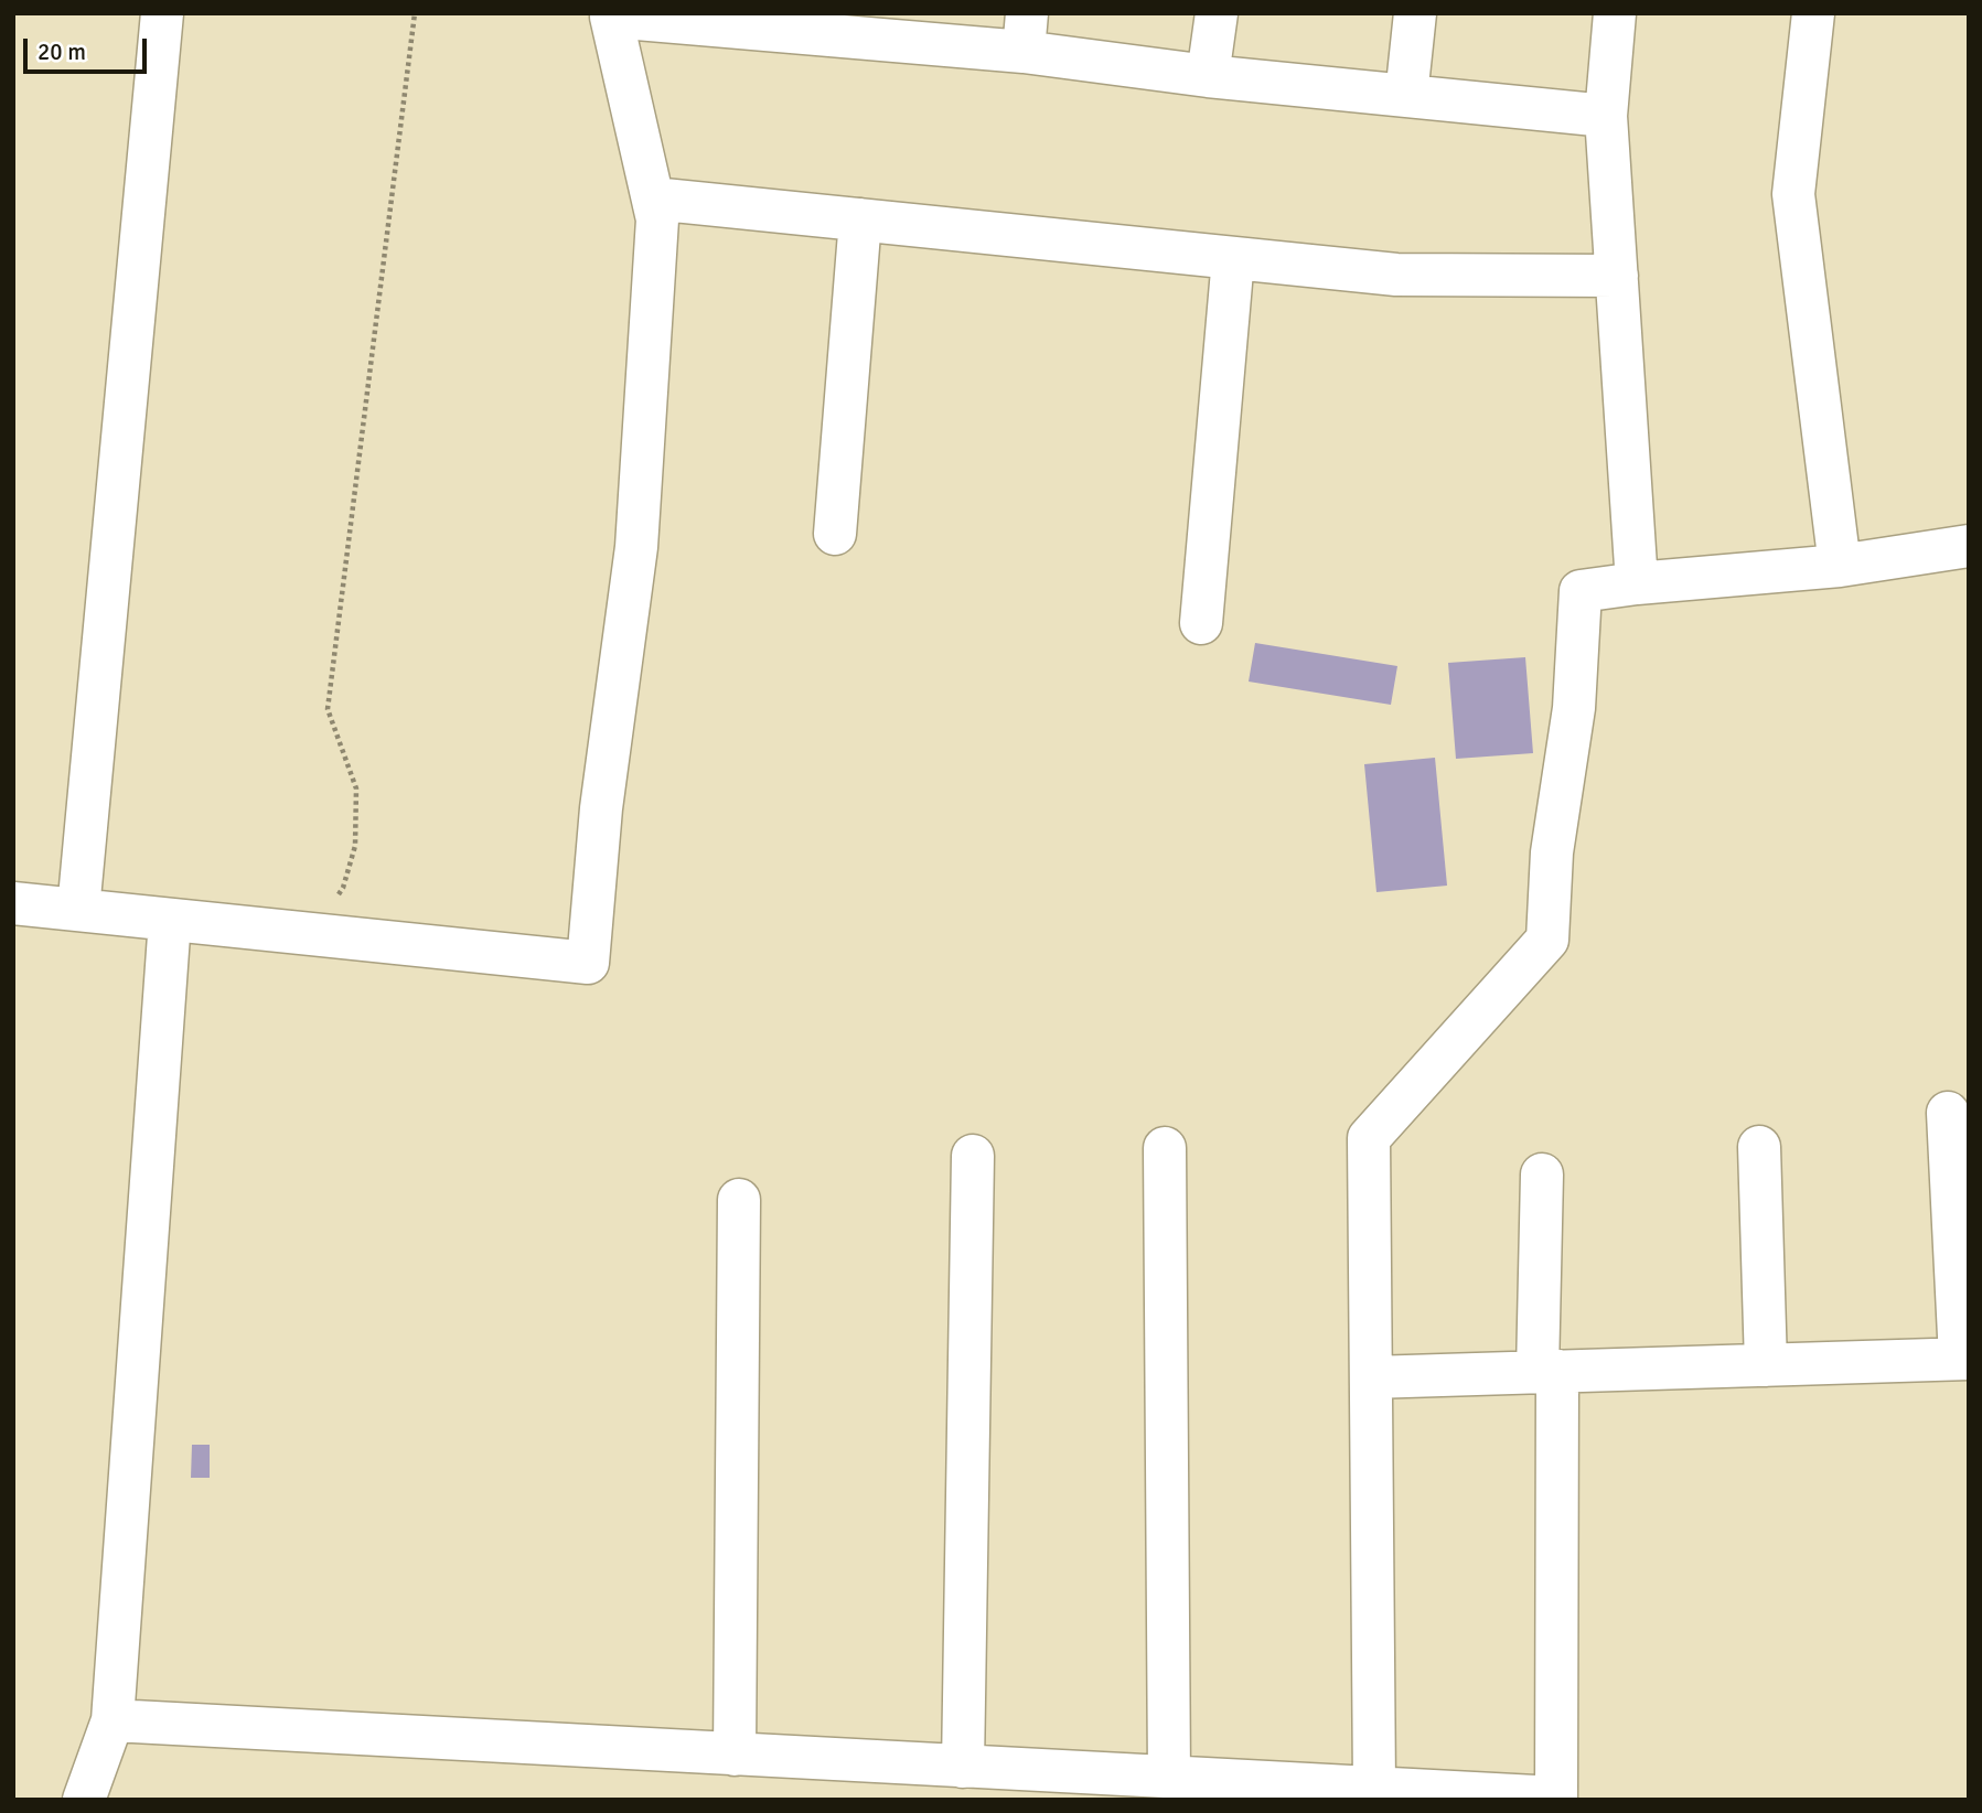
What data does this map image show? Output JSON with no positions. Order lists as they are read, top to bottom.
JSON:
{
  "scale_bar": "20 m"
}
